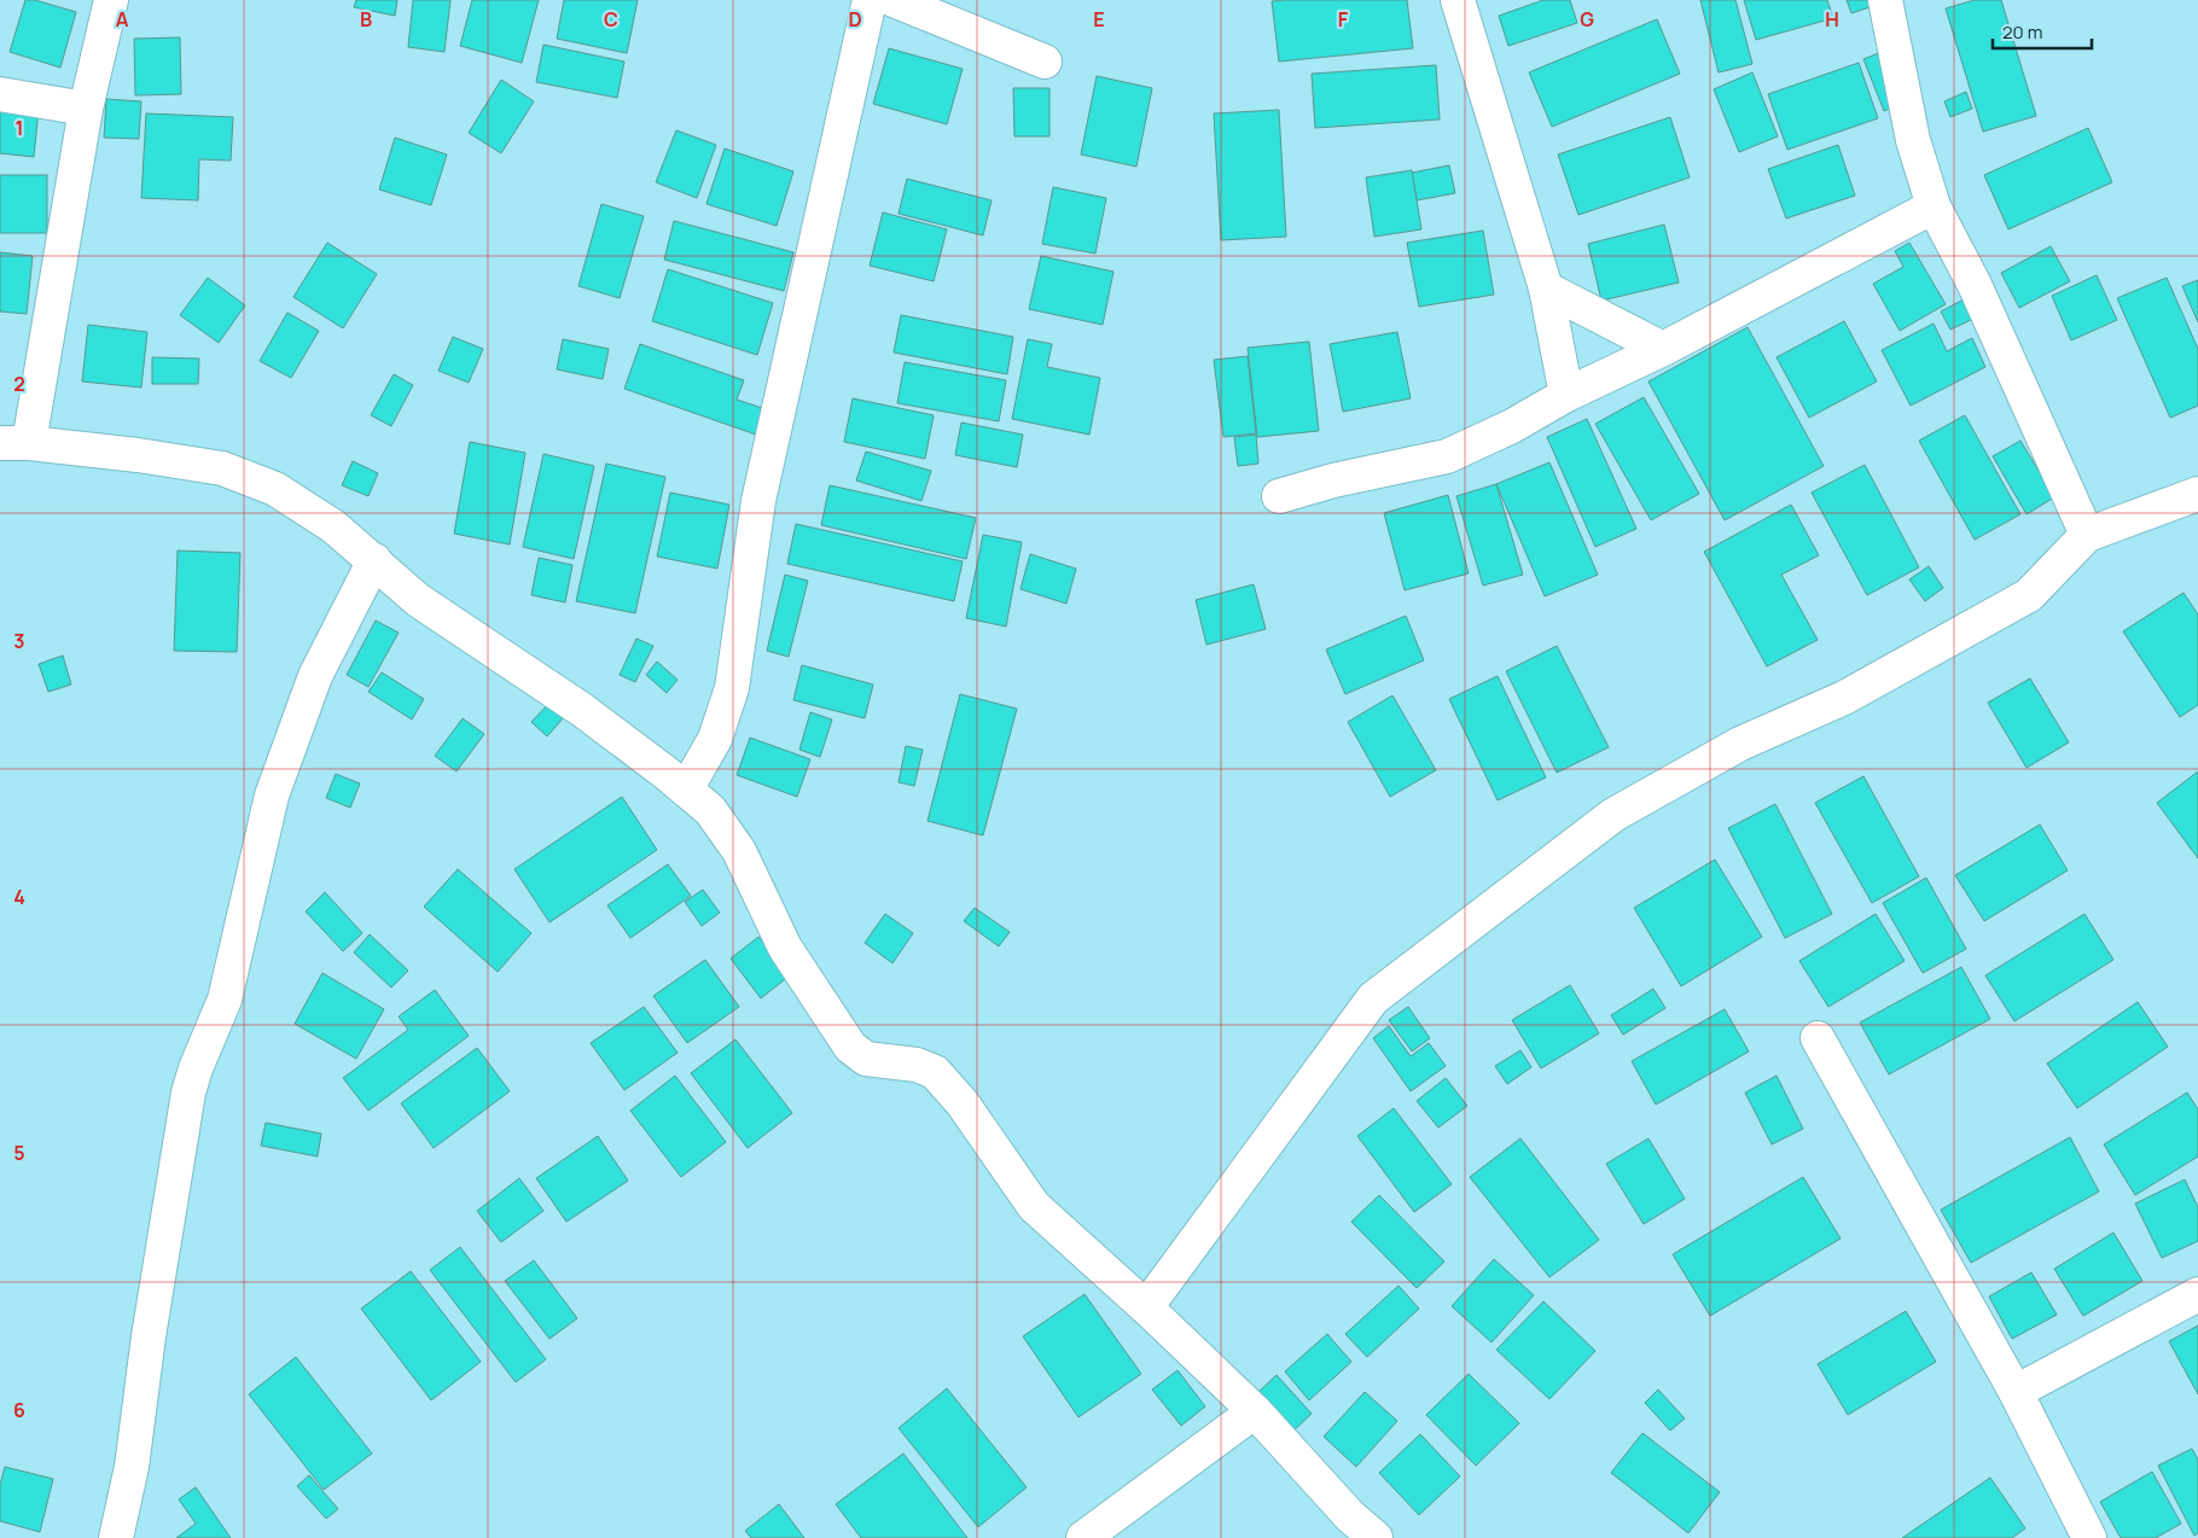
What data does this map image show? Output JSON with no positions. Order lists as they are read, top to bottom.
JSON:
{
  "scale_bar": "20 m",
  "grid": {
    "columns": [
      "A",
      "B",
      "C",
      "D",
      "E",
      "F",
      "G",
      "H"
    ],
    "rows": [
      "1",
      "2",
      "3",
      "4",
      "5",
      "6"
    ]
  }
}
